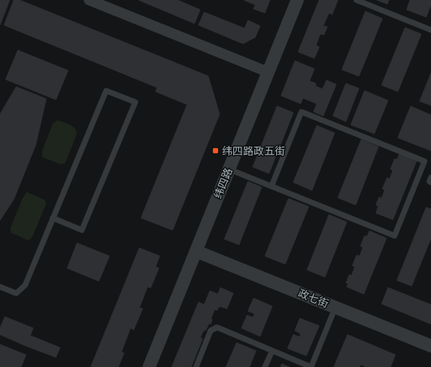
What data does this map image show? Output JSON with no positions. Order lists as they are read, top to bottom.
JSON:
{
  "streets": {
    "street": ["纬四路", "政七街"]
  },
  "crossings": [
    ["纬四路", "政七街"]
  ],
  "places": {
    "transit": ["纬四路政五街"]
  }
}
